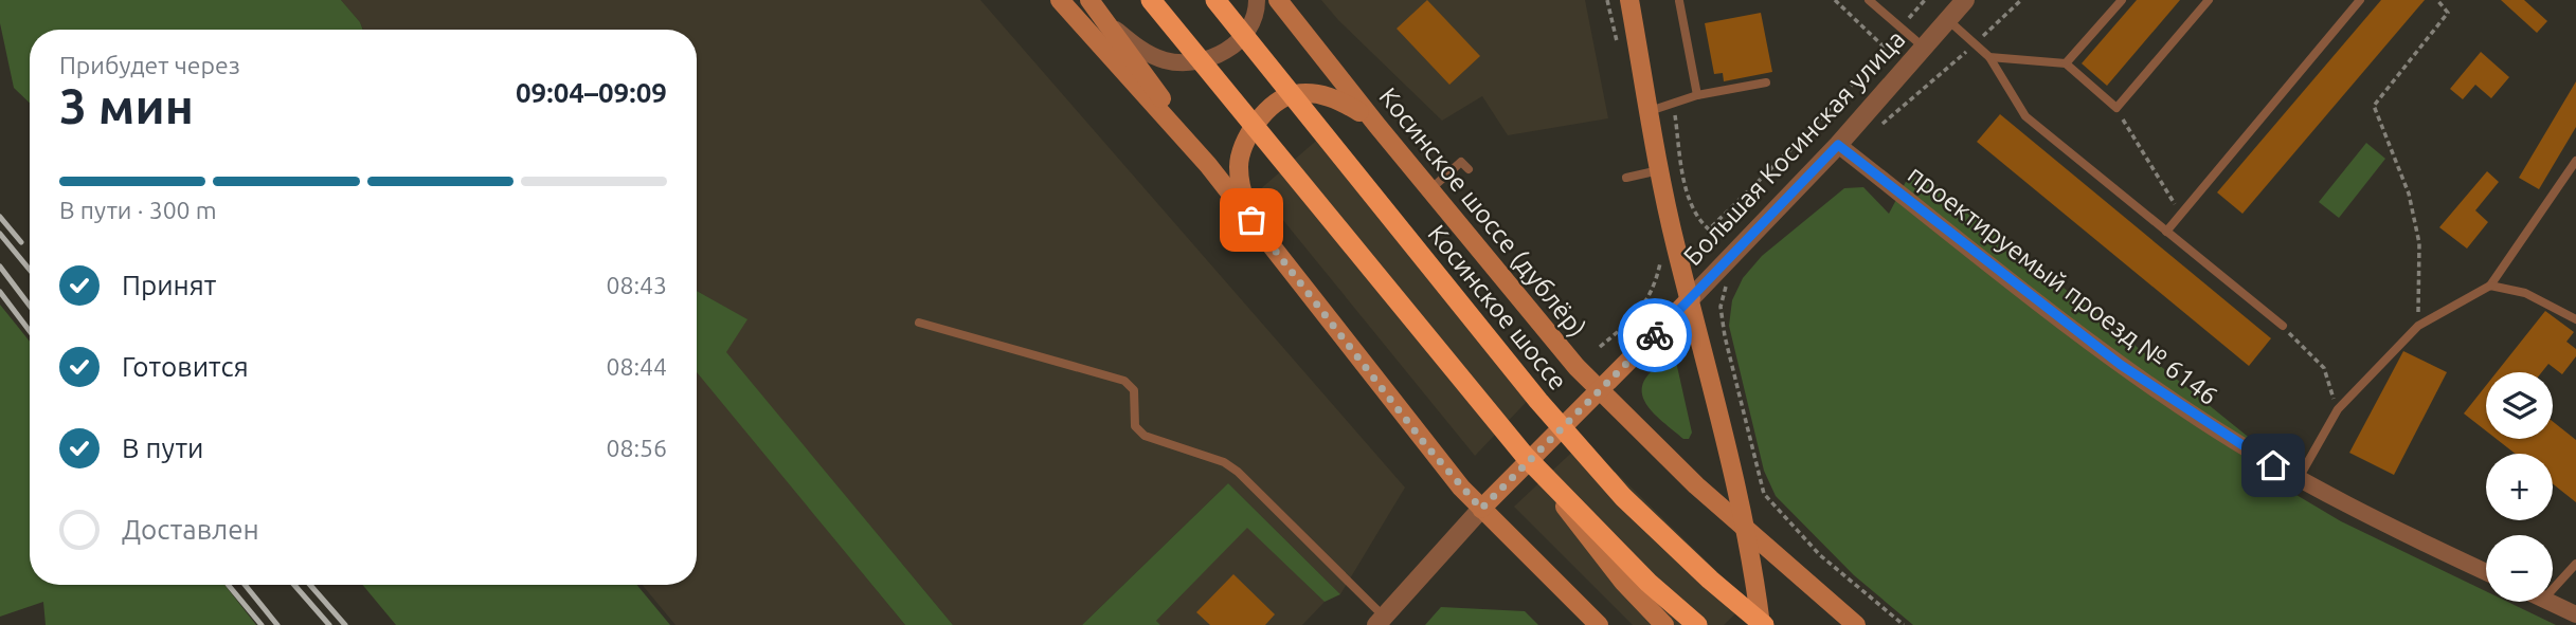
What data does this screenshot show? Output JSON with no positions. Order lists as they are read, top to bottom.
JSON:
{
  "streets": {
    "highway": ["Косинское шоссе"],
    "main road": ["Косинское шоссе (дублёр)"],
    "street": ["Большая Косинская улица", "проектируемый проезд № 6146"]
  },
  "crossings": [
    ["Большая Косинская улица", "проектируемый проезд № 6146"]
  ],
  "page": {
    "heading": ["3 мин", "Прибудет через", "09:04–09:09"],
    "bar": "В пути · 300 m",
    "list": [
      ["Принят", "08:43"],
      ["Готовится", "08:44"],
      ["В пути", "08:56"],
      "Доставлен"
    ],
    "map_buttons": ["+", "−"]
  }
}
